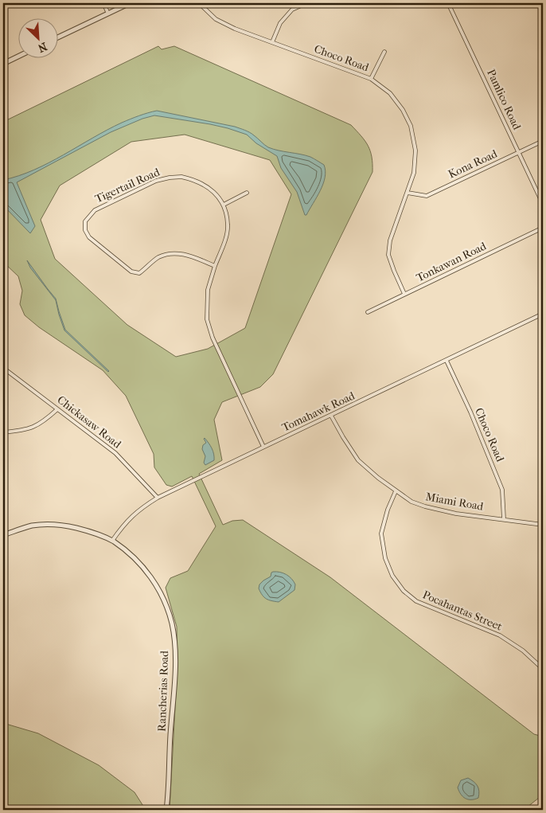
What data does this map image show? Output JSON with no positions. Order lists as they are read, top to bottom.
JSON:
{
  "streets": {
    "street": [
      "Choco Road",
      "Pamlico Road",
      "Kona Road",
      "Tigertail Road",
      "Tonkawan Road",
      "Tomahawk Road",
      "Chickasaw Road",
      "Miami Road",
      "Pocahantas Street",
      "Rancherias Road"
    ]
  },
  "crossings": [
    ["Choco Road", "Kona Road"],
    ["Choco Road", "Tonkawan Road"],
    ["Choco Road", "Tomahawk Road"],
    ["Choco Road", "Miami Road"],
    ["Pamlico Road", "Kona Road"],
    ["Tigertail Road", "Tomahawk Road"],
    ["Tomahawk Road", "Chickasaw Road"],
    ["Tomahawk Road", "Miami Road"],
    ["Tomahawk Road", "Rancherias Road"],
    ["Miami Road", "Pocahantas Street"]
  ],
  "north": "bottom right"
}
